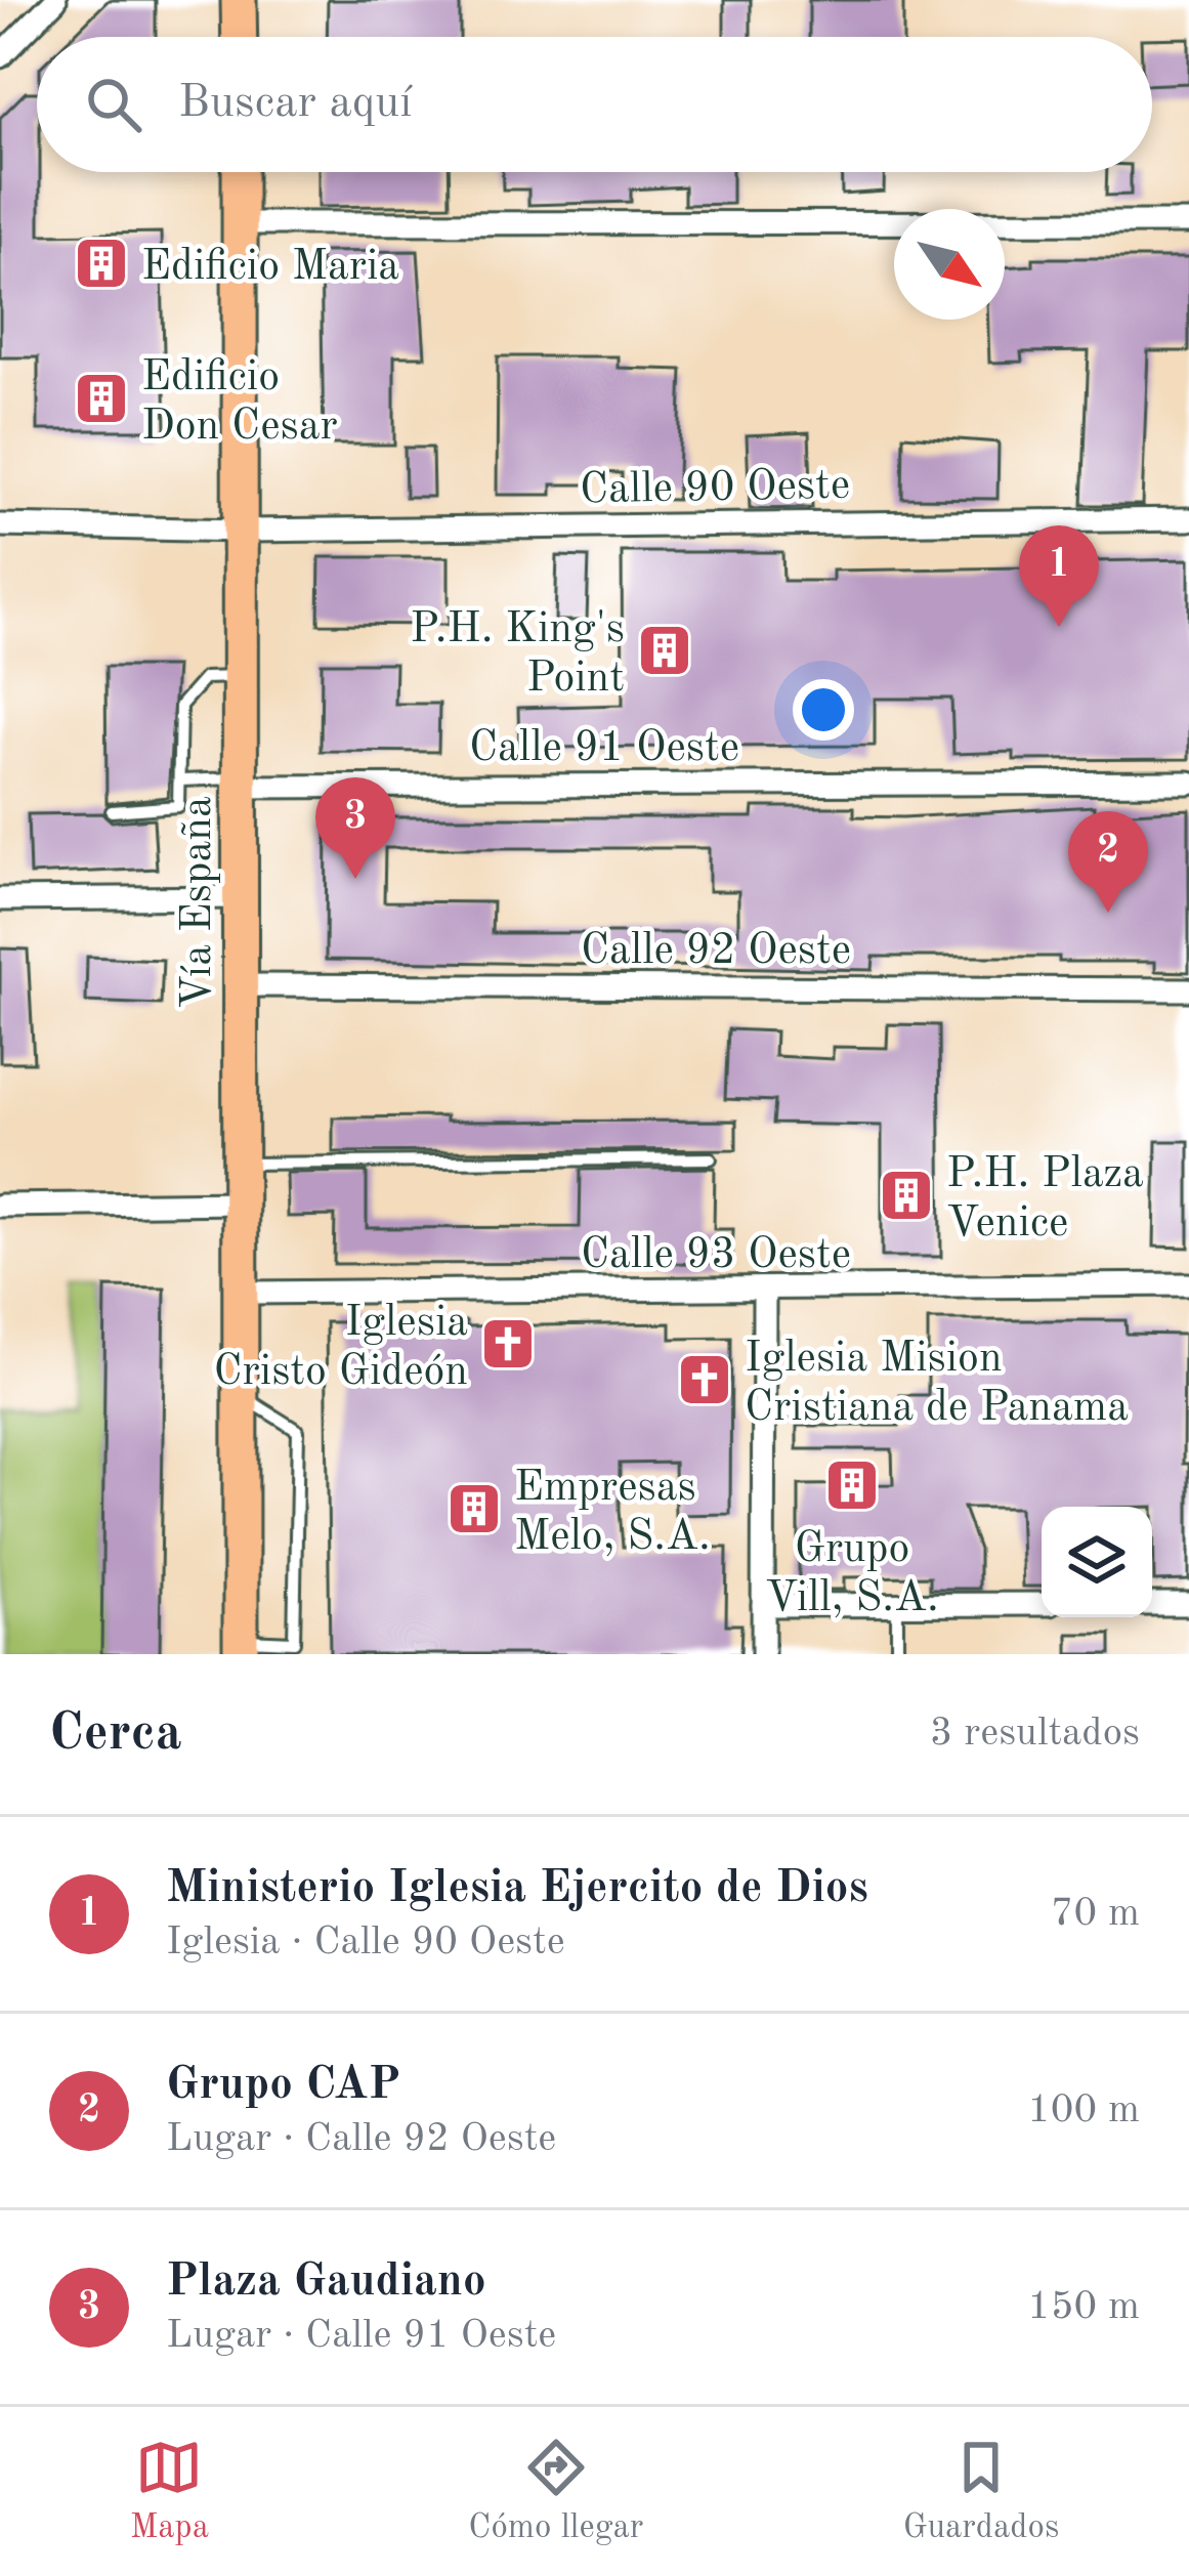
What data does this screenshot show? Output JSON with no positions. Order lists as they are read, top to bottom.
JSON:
{
  "streets": {
    "main road": ["Vía España"],
    "street": [
      "Calle 90 Oeste",
      "Calle 91 Oeste",
      "Calle 92 Oeste",
      "Calle 93 Oeste"
    ]
  },
  "crossings": [
    ["Calle 90 Oeste", "Vía España"],
    ["Calle 91 Oeste", "Vía España"],
    ["Vía España", "Calle 92 Oeste"],
    ["Vía España", "Calle 93 Oeste"]
  ],
  "places": {
    "building": [
      "Edificio Maria",
      "Edificio Don Cesar",
      "P.H. King's Point",
      "P.H. Plaza Venice",
      "Grupo Vill, S.A.",
      "Empresas Melo, S.A."
    ],
    "church": ["Iglesia Cristo Gideón", "Iglesia Mision Cristiana de Panama"]
  },
  "north": "bottom right",
  "page": {
    "search": "Buscar aquí",
    "pins": ["1", "3", "2"],
    "heading": ["Cerca", "3 resultados"],
    "list": [
      {
        "mark": "1",
        "name": "Ministerio Iglesia Ejercito de Dios",
        "note": "Iglesia · Calle 90 Oeste",
        "value": "70 m"
      },
      {
        "mark": "2",
        "name": "Grupo CAP",
        "note": "Lugar · Calle 92 Oeste",
        "value": "100 m"
      },
      {
        "mark": "3",
        "name": "Plaza Gaudiano",
        "note": "Lugar · Calle 91 Oeste",
        "value": "150 m"
      }
    ],
    "nav": ["Mapa", "Cómo llegar", "Guardados"]
  }
}
